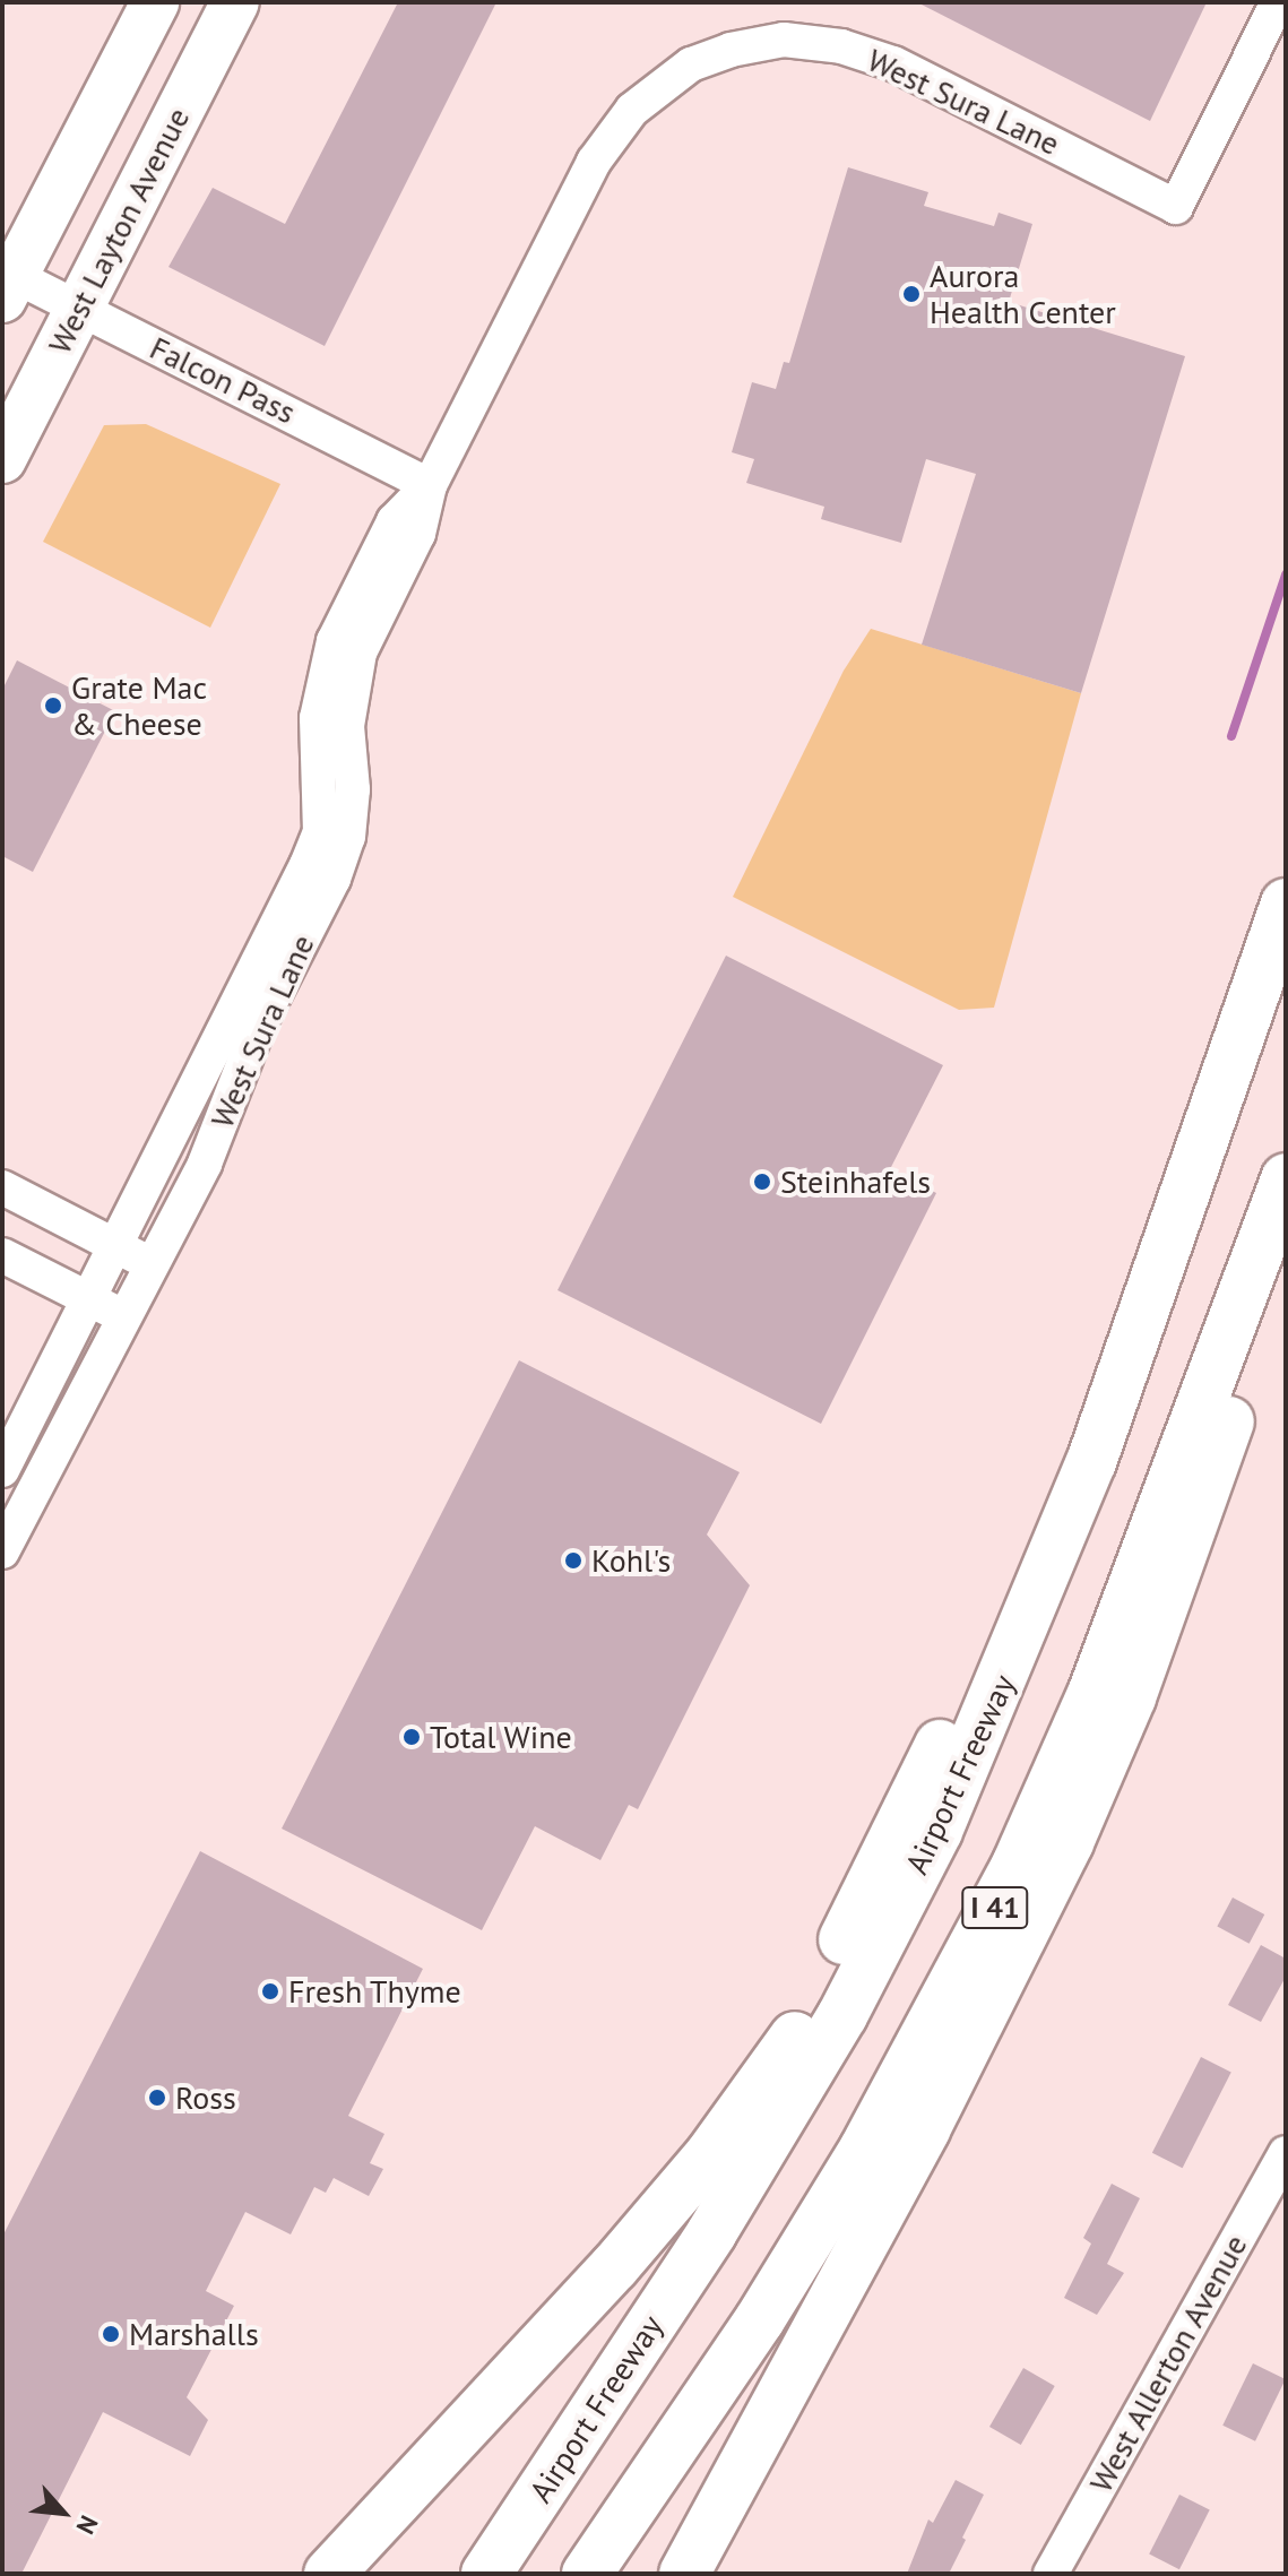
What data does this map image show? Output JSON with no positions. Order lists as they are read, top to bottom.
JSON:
{
  "streets": {
    "highway": ["Airport Freeway", "I 41"],
    "main road": ["West Layton Avenue"],
    "street": ["West Sura Lane", "Falcon Pass", "West Allerton Avenue"]
  },
  "crossings": [
    ["West Sura Lane", "Falcon Pass"],
    ["West Layton Avenue", "Falcon Pass"]
  ],
  "places": [
    "Aurora Health Center",
    "Grate Mac & Cheese",
    "Steinhafels",
    "Kohl's",
    "Total Wine",
    "Fresh Thyme",
    "Ross",
    "Marshalls"
  ],
  "north": "bottom right"
}
